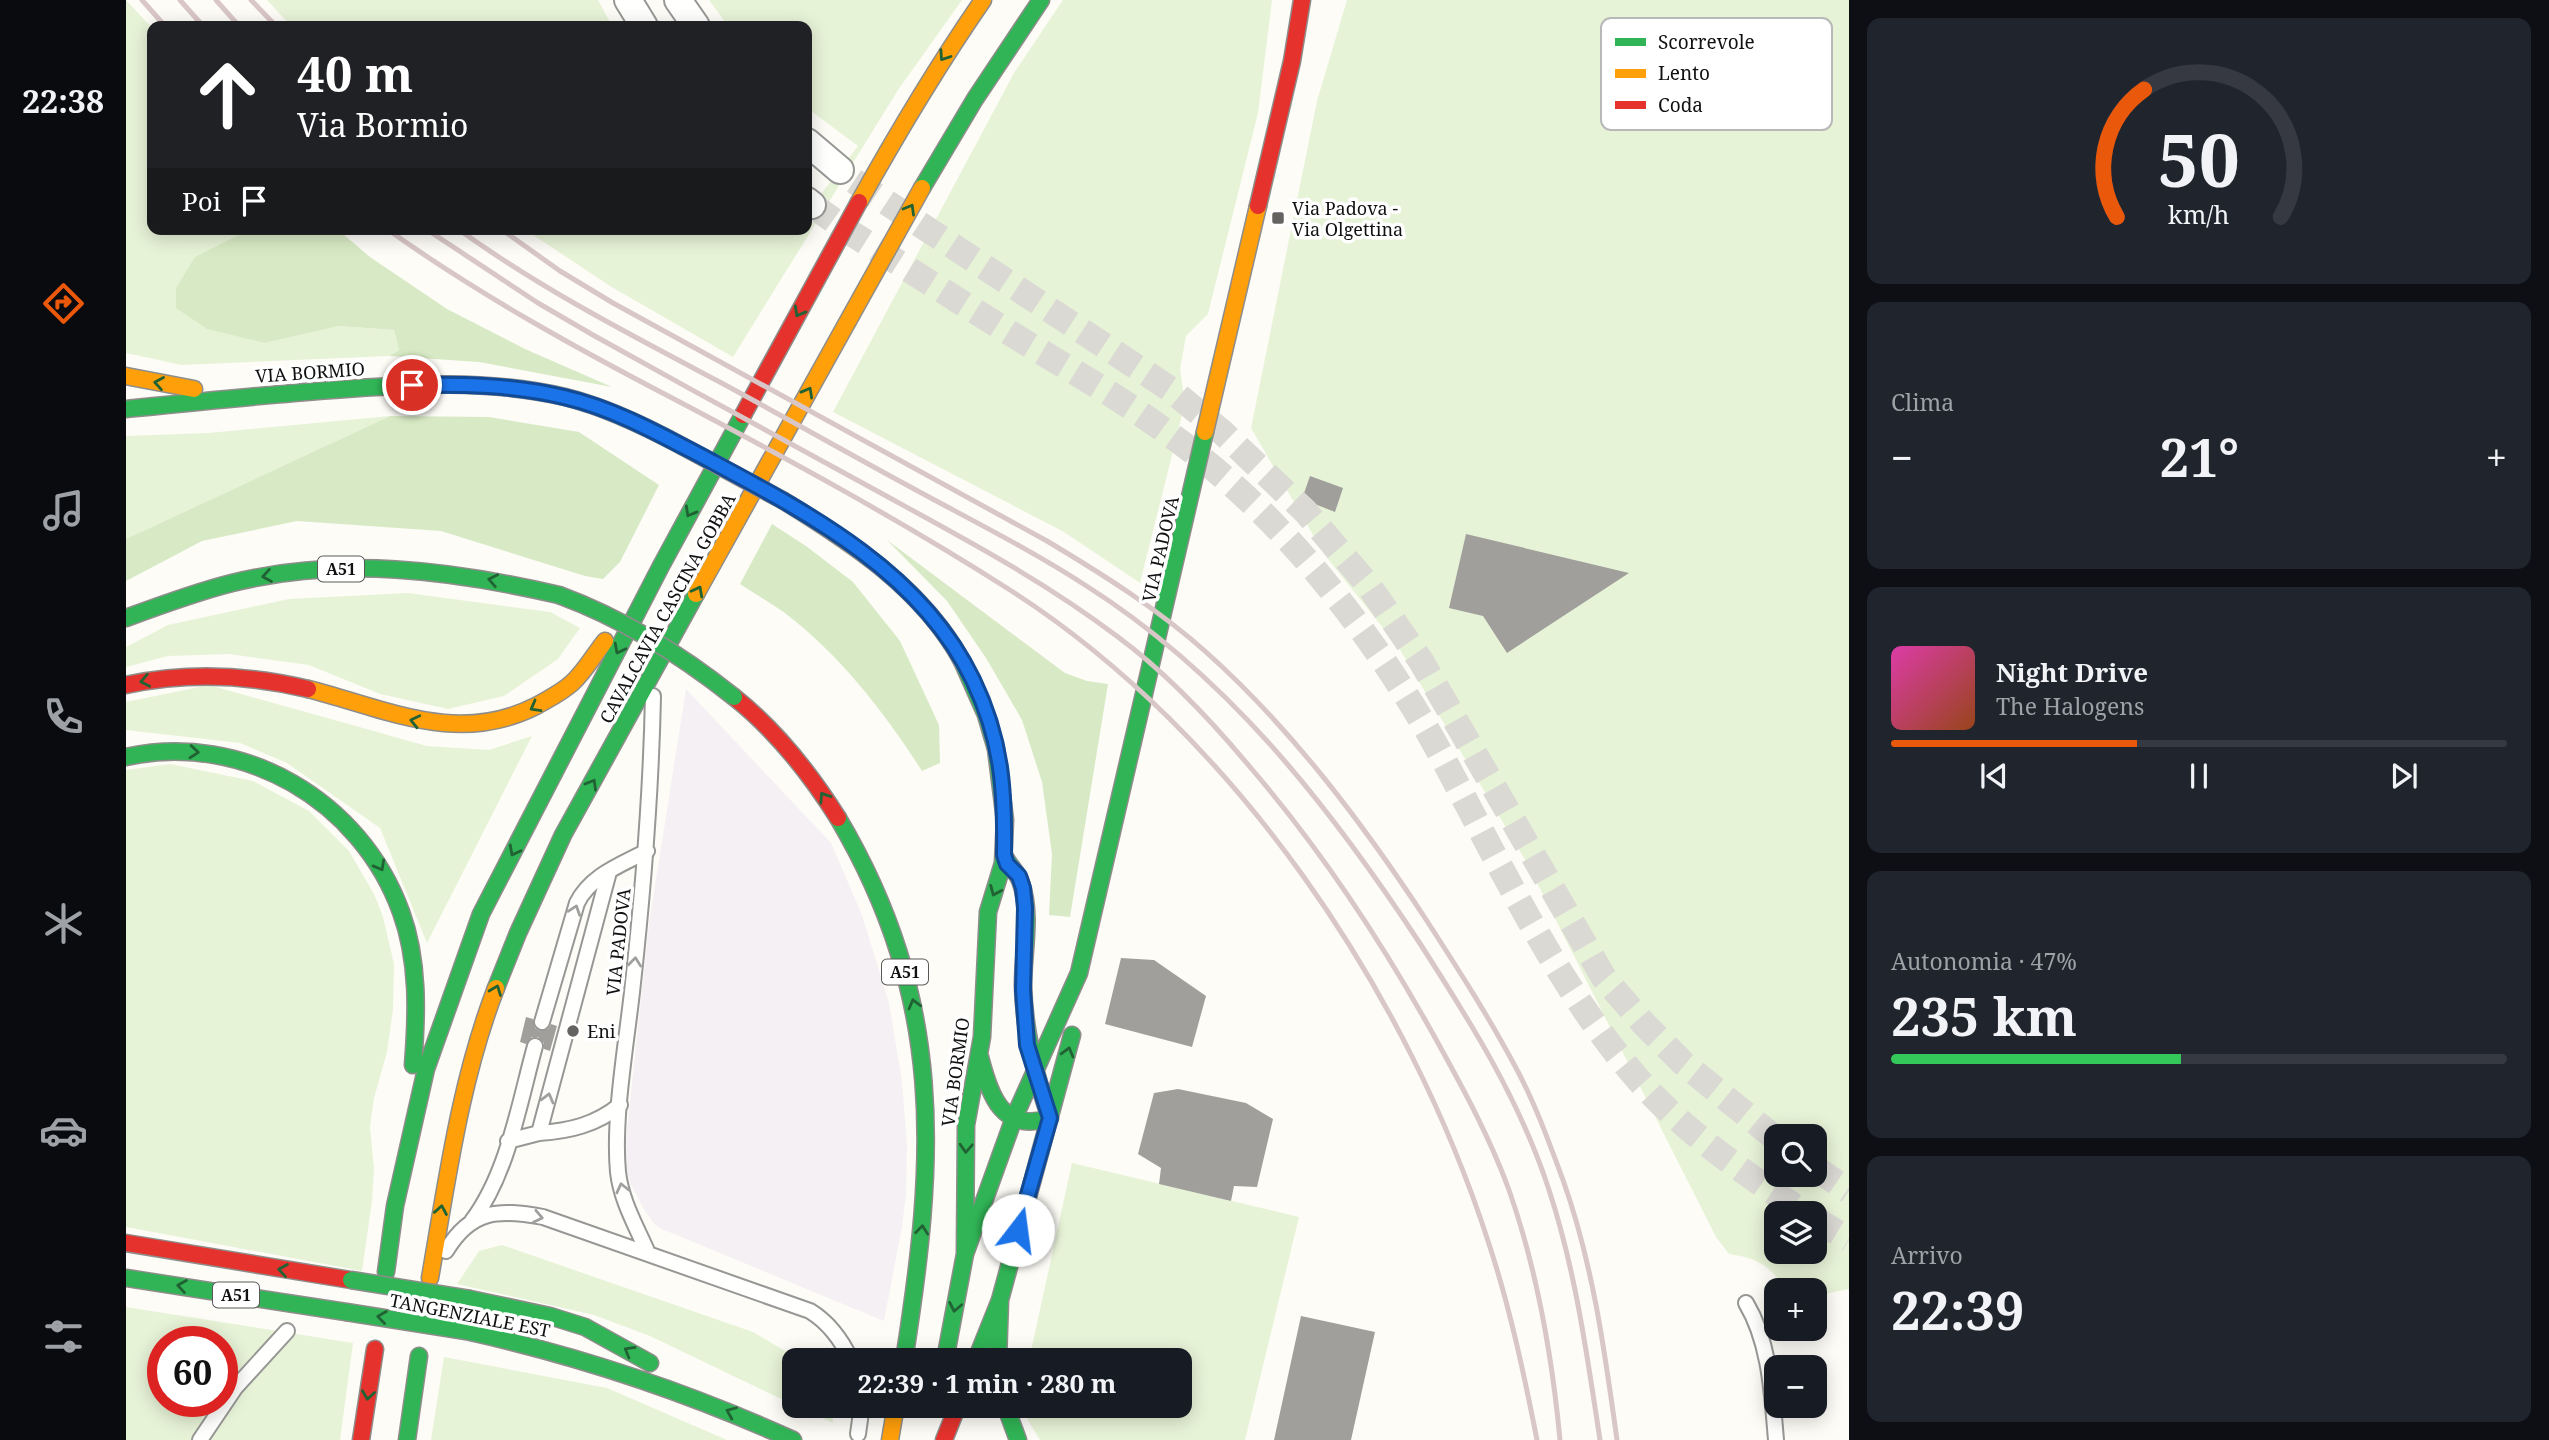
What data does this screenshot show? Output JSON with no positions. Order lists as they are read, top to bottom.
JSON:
{
  "streets": {
    "main road": [
      "VIA BORMIO",
      "VIA PADOVA",
      "A51",
      "CAVALCAVIA CASCINA GOBBA",
      "TANGENZIALE EST"
    ]
  },
  "crossings": [
    ["VIA BORMIO", "VIA PADOVA"],
    ["VIA PADOVA", "CAVALCAVIA CASCINA GOBBA"]
  ],
  "places": {
    "transit": ["Via Padova - Via Olgettina"],
    "other": ["Eni"]
  },
  "legend": ["Scorrevole", "Lento", "Coda"],
  "page": {
    "tabs": "22:38",
    "turn": ["40 m", "Via Bormio"],
    "then": "Poi",
    "tile": [
      "Clima",
      ["Autonomia · 47%", "235 km"],
      ["Arrivo", "22:39"]
    ],
    "heat": ["−", "21°", "+"],
    "song": ["Night Drive", "The Halogens"],
    "map_buttons": ["+", "−"],
    "limit": "60",
    "trip": "22:39 · 1 min · 280 m",
    "gauge": ["50", "km/h"]
  }
}
